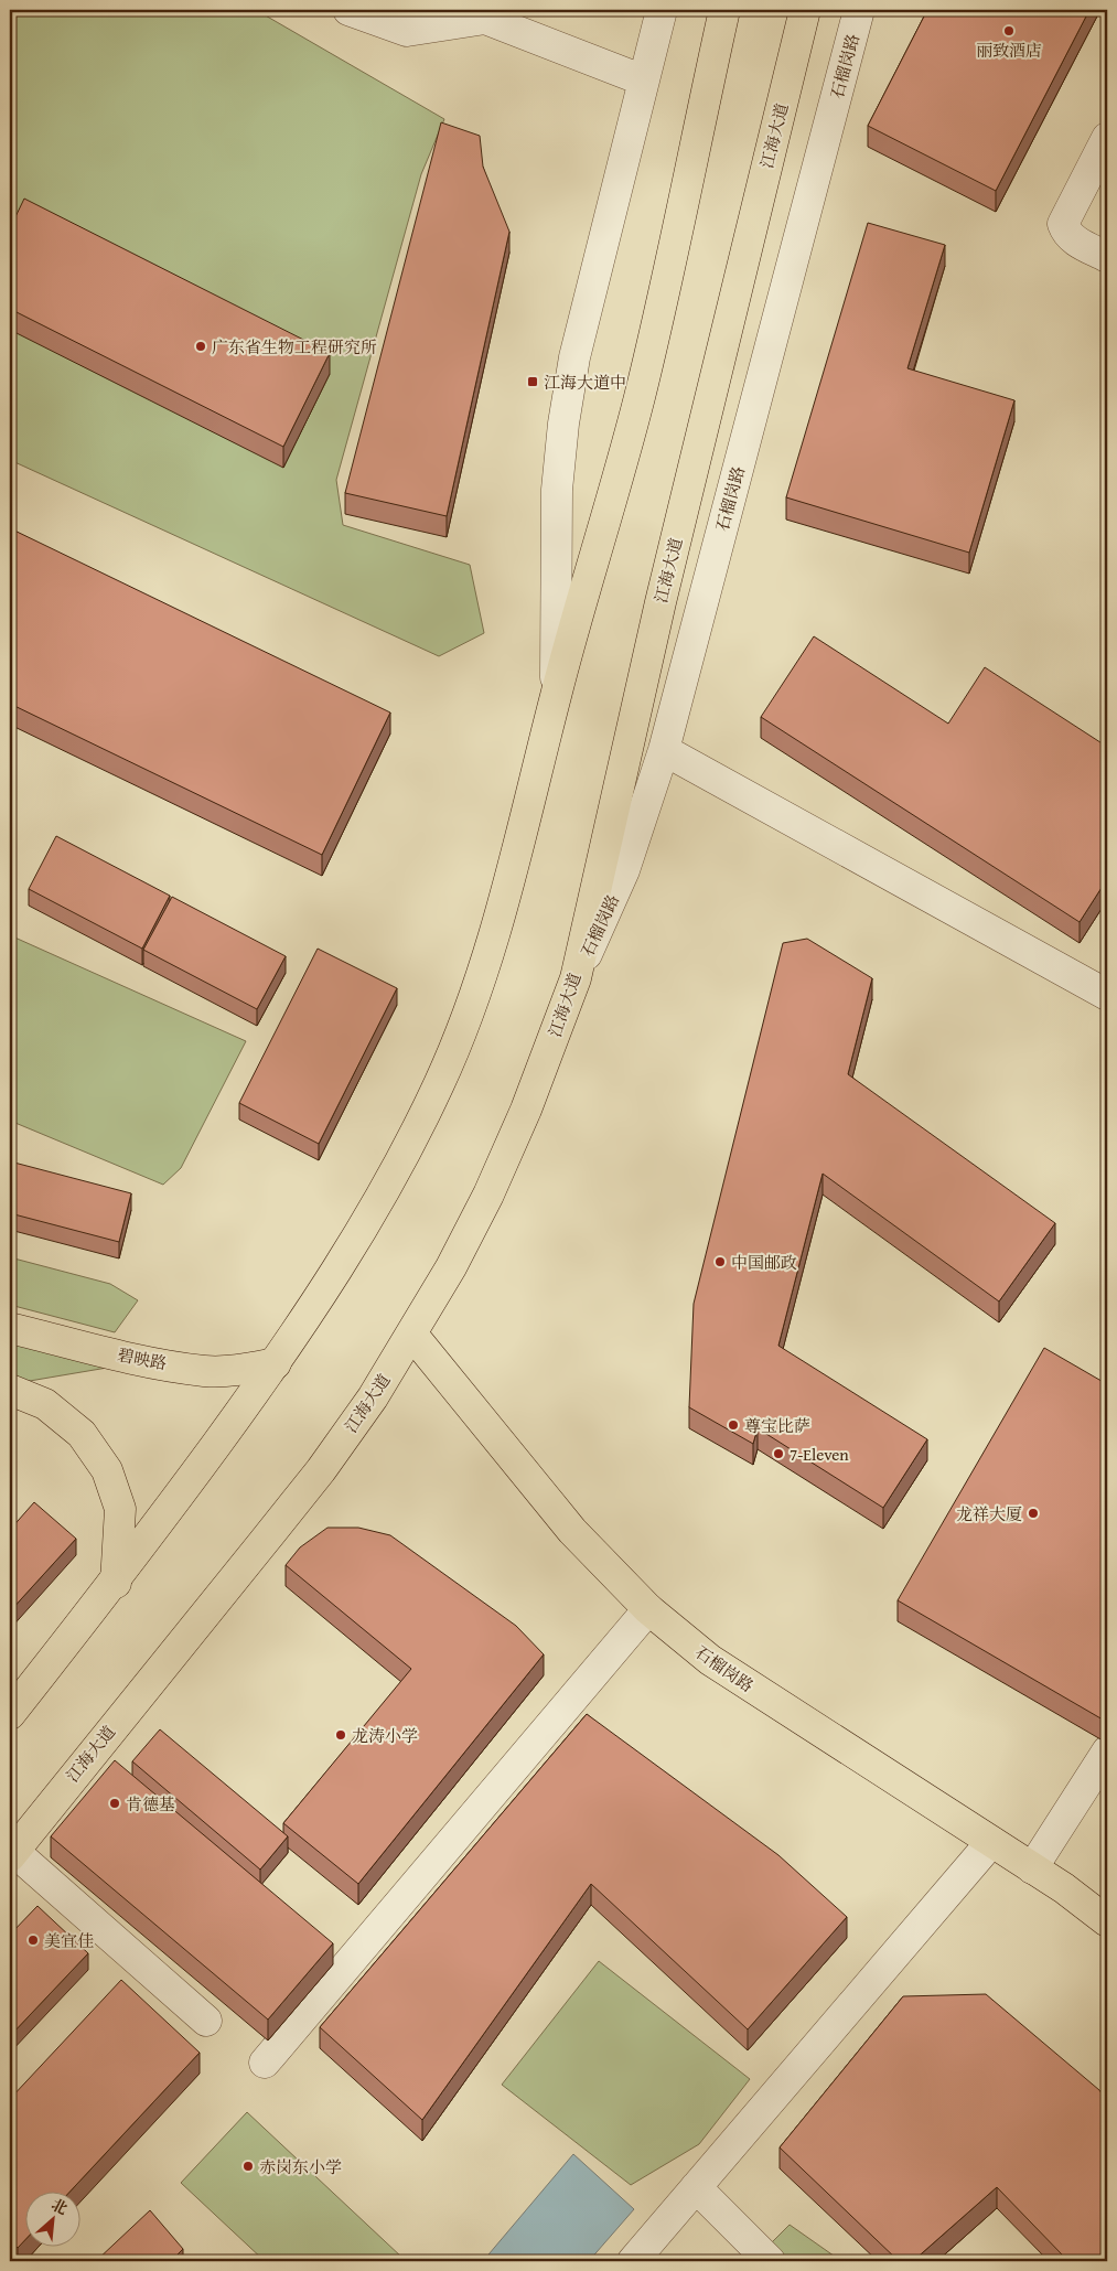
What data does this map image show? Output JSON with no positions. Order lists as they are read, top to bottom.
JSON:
{
  "streets": {
    "main road": ["石榴岗路", "江海大道", "碧映路"]
  },
  "crossings": [
    ["石榴岗路", "江海大道"]
  ],
  "places": {
    "other": [
      "丽致酒店",
      "广东省生物工程研究所",
      "中国邮政",
      "尊宝比萨",
      "7-Eleven",
      "龙祥大厦",
      "龙涛小学",
      "肯德基",
      "美宜佳",
      "赤岗东小学"
    ],
    "transit": ["江海大道中"]
  },
  "north": "top right"
}
